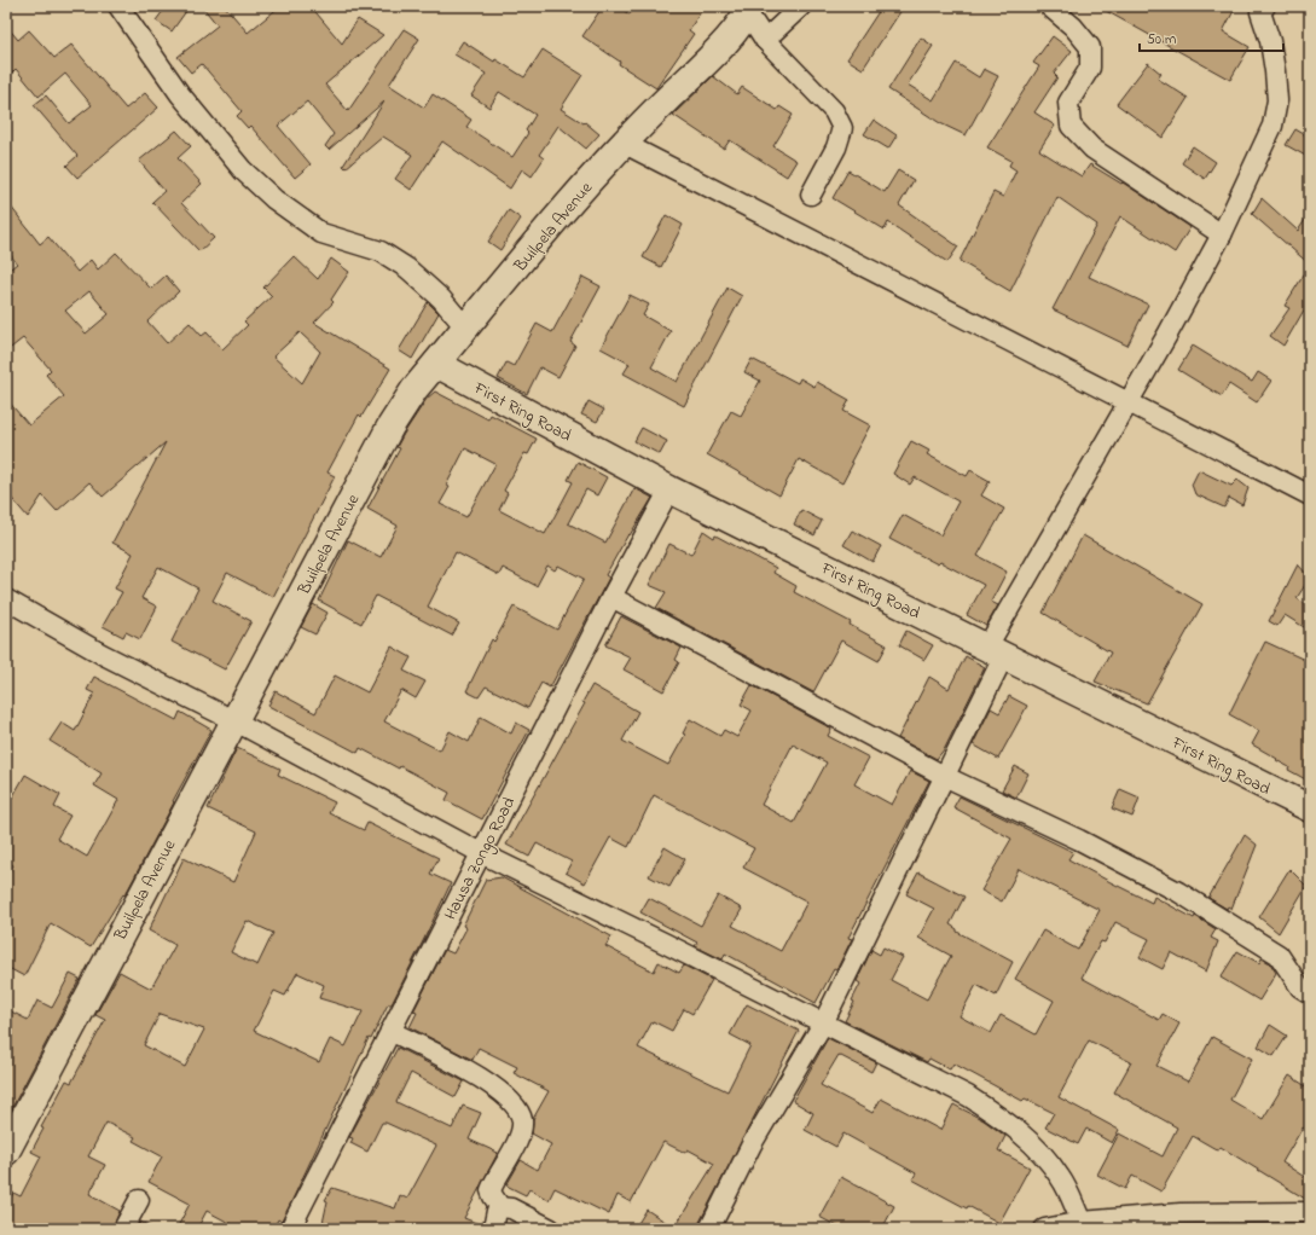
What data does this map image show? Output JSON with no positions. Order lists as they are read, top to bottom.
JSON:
{
  "streets": {
    "street": ["Builpela Avenue", "First Ring Road", "Hausa Zongo Road"]
  },
  "crossings": [
    ["Builpela Avenue", "First Ring Road"],
    ["First Ring Road", "Hausa Zongo Road"]
  ],
  "scale_bar": "50 m"
}
